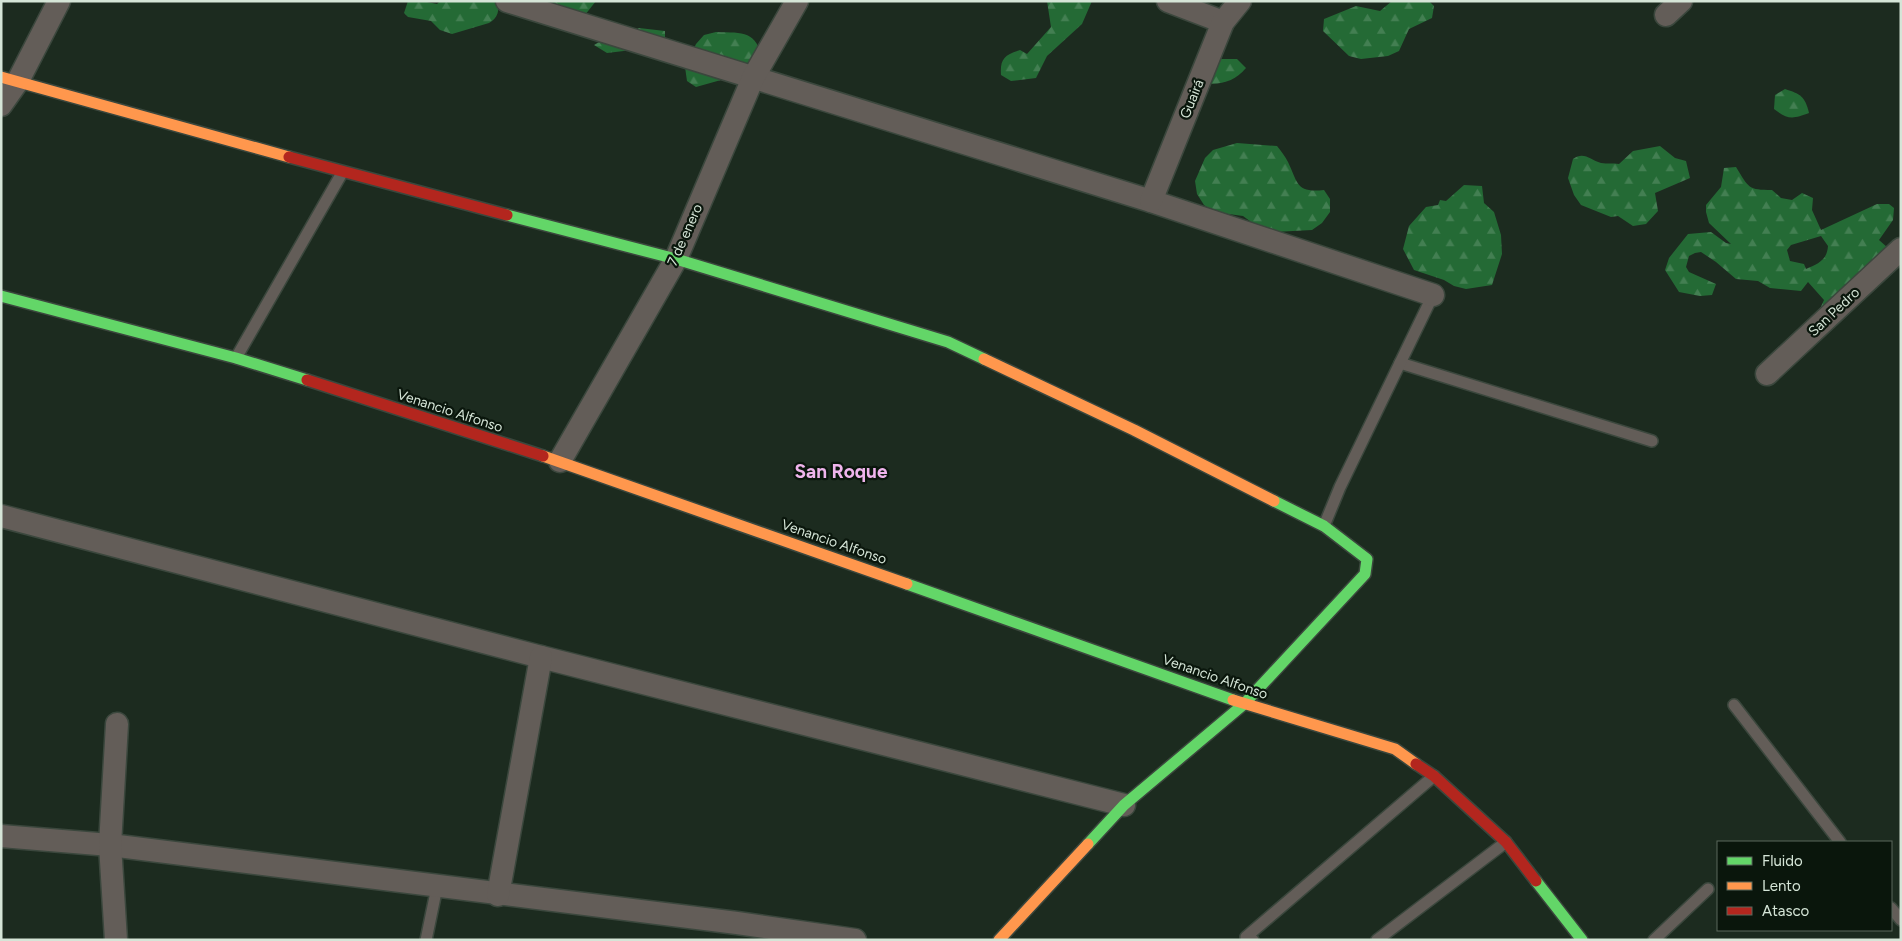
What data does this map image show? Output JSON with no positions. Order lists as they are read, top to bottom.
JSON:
{
  "streets": {
    "street": [
      "Guairá",
      "7 de enero",
      "San Pedro",
      "Venancio Alfonso"
    ]
  },
  "crossings": [
    ["7 de enero", "Venancio Alfonso"]
  ],
  "districts": ["San Roque"],
  "legend": ["Fluido", "Lento", "Atasco"]
}
